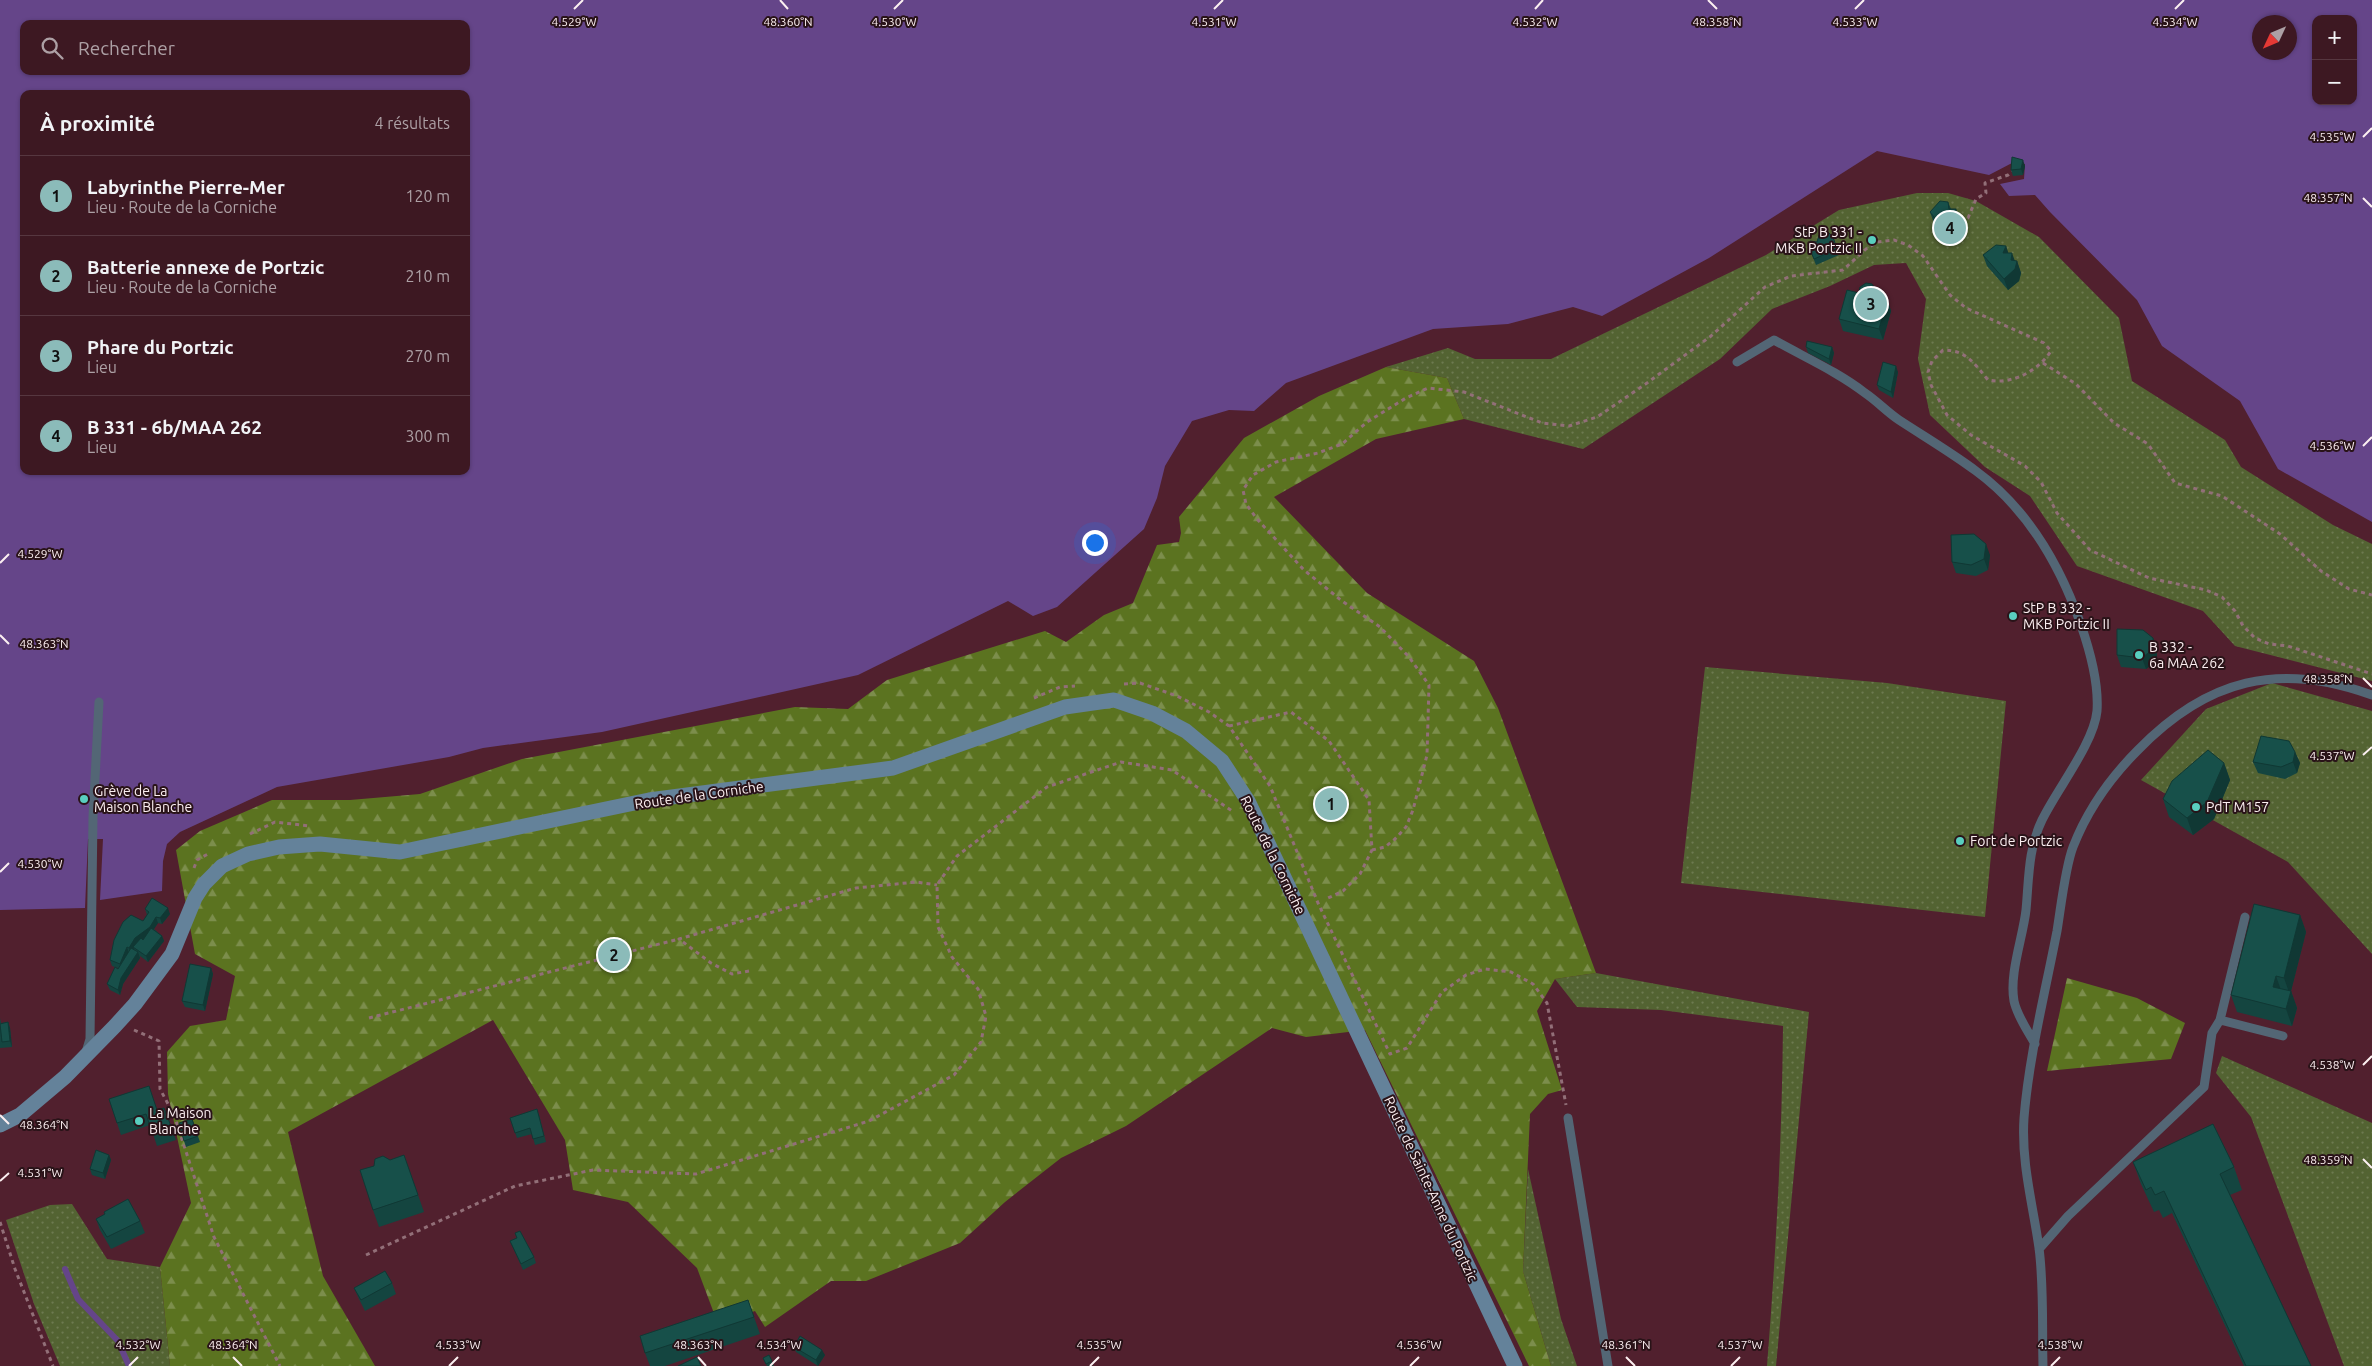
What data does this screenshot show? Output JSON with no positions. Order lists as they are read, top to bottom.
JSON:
{
  "streets": {
    "street": ["Route de la Corniche", "Route de Sainte-Anne du Portzic"]
  },
  "crossings": [
    ["Route de la Corniche", "Route de Sainte-Anne du Portzic"]
  ],
  "places": [
    "StP B 331 - MKB Portzic II",
    "StP B 332 - MKB Portzic II",
    "B 332 - 6a MAA 262",
    "Grève de La Maison Blanche",
    "PdT M157",
    "Fort de Portzic",
    "La Maison Blanche"
  ],
  "north": "bottom left",
  "page": {
    "map_buttons": ["+", "−"],
    "search": "Rechercher",
    "heading": ["À proximité", "4 résultats"],
    "list": [
      {
        "mark": "1",
        "name": "Labyrinthe Pierre-Mer",
        "note": "Lieu · Route de la Corniche",
        "value": "120 m"
      },
      {
        "mark": "2",
        "name": "Batterie annexe de Portzic",
        "note": "Lieu · Route de la Corniche",
        "value": "210 m"
      },
      {
        "mark": "3",
        "name": "Phare du Portzic",
        "note": "Lieu",
        "value": "270 m"
      },
      {
        "mark": "4",
        "name": "B 331 - 6b/MAA 262",
        "note": "Lieu",
        "value": "300 m"
      }
    ],
    "pins": [
      "4",
      "3",
      "1",
      "2"
    ]
  },
  "coordinates": [
    "4.529°W",
    "4.530°W",
    "4.531°W",
    "4.532°W",
    "4.533°W",
    "4.534°W",
    "48.360°N",
    "48.358°N",
    "4.535°W",
    "48.357°N",
    "4.536°W",
    "48.363°N",
    "4.537°W",
    "4.538°W",
    "48.364°N",
    "48.359°N",
    "48.361°N"
  ]
}
